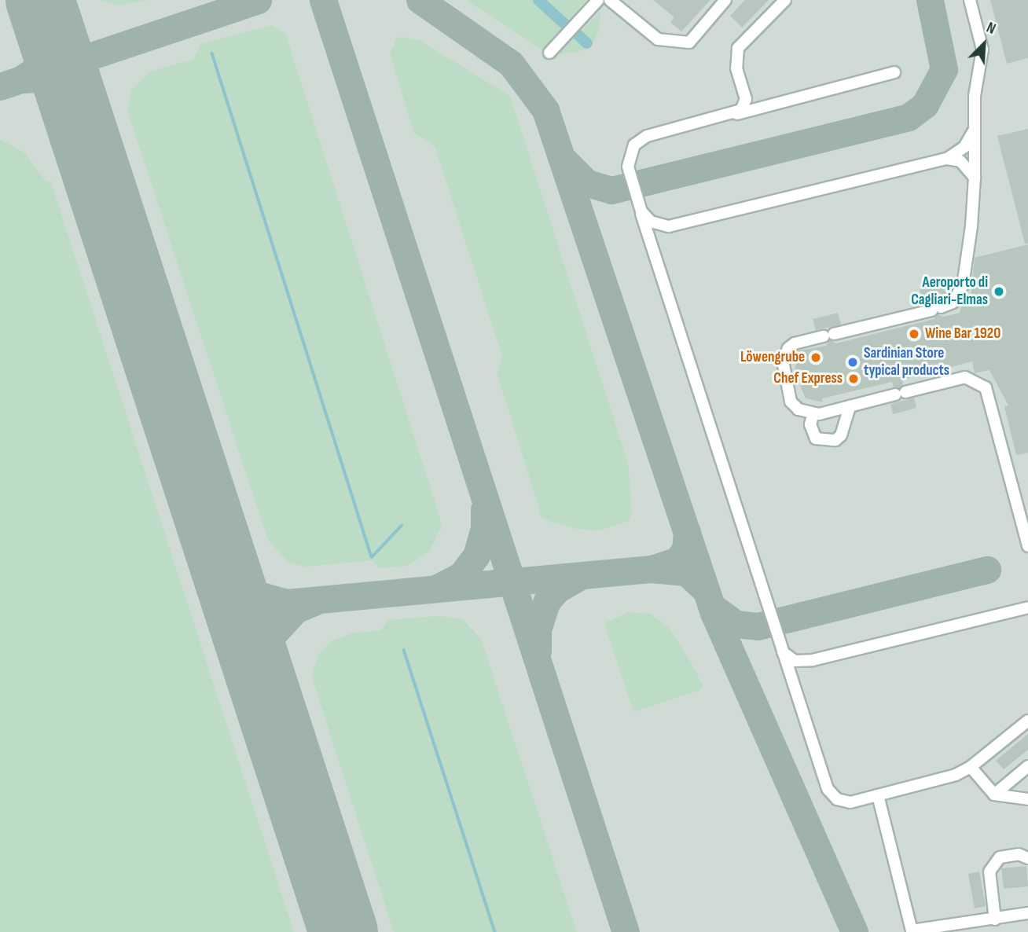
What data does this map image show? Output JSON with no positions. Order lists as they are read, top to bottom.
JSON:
{
  "places": [
    "Aeroporto di Cagliari-Elmas",
    "Wine Bar 1920",
    "Löwengrube",
    "Sardinian Store typical products",
    "Chef Express"
  ],
  "north": "top right"
}
